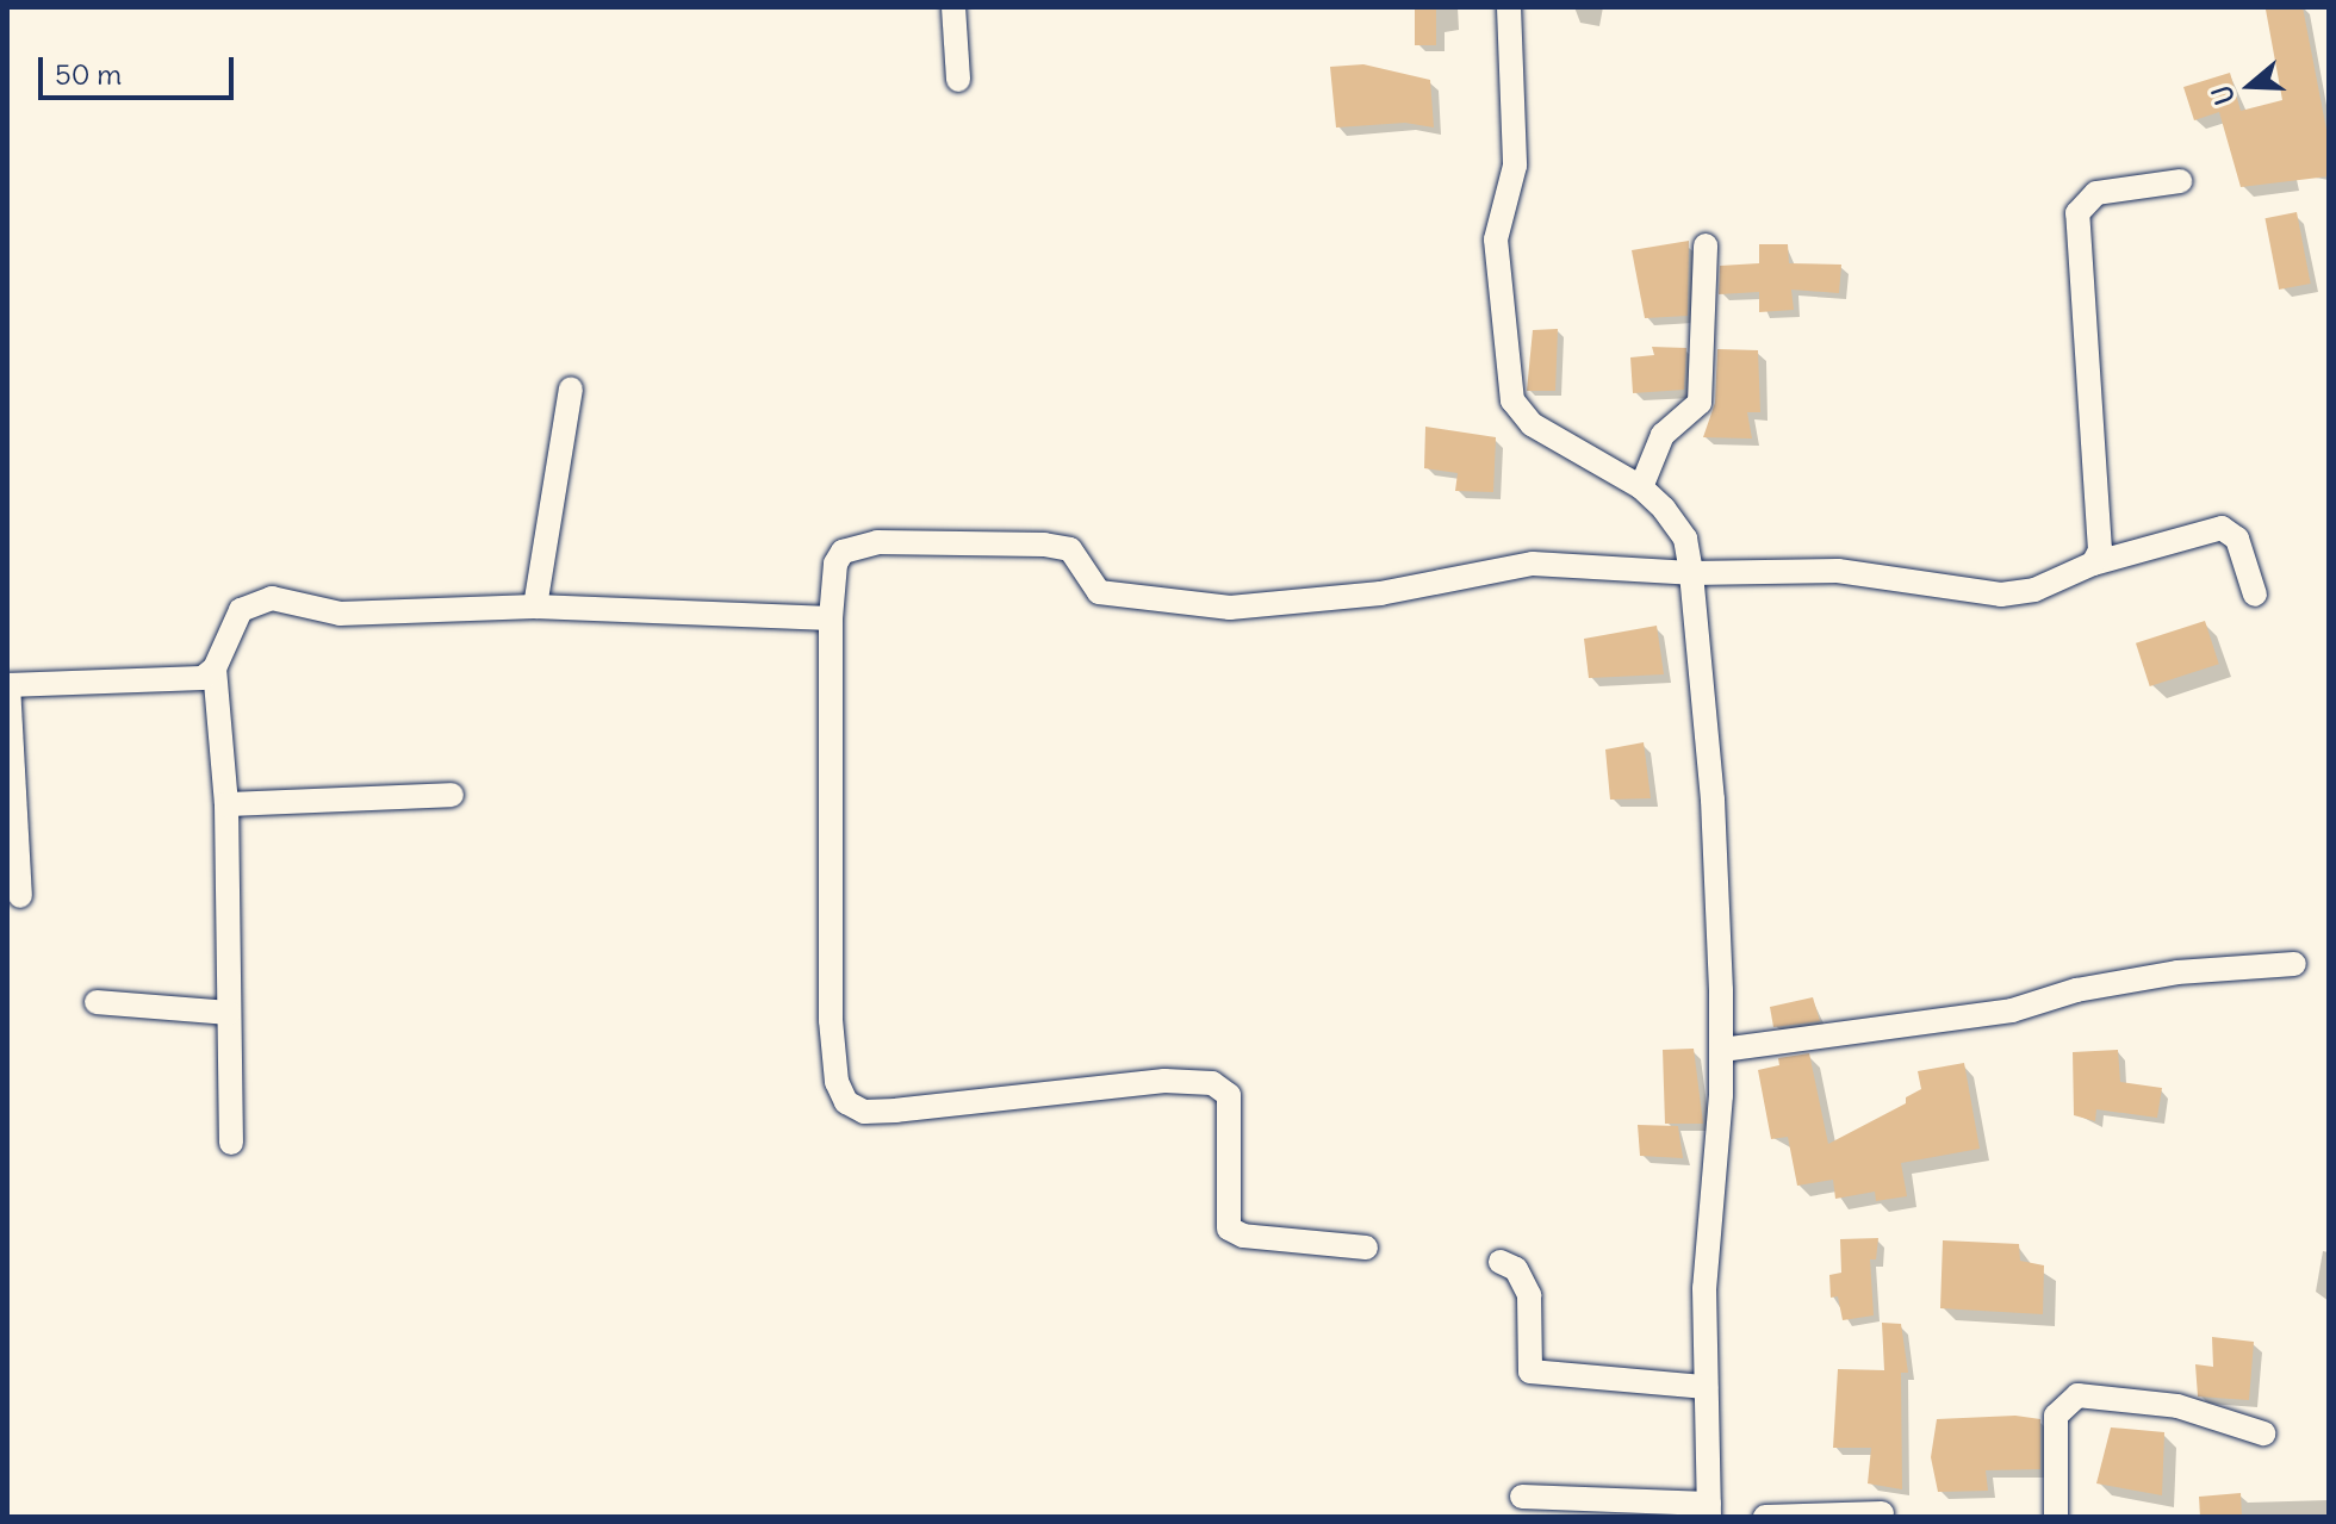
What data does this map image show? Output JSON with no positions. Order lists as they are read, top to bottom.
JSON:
{
  "scale_bar": "50 m",
  "north": "left"
}
